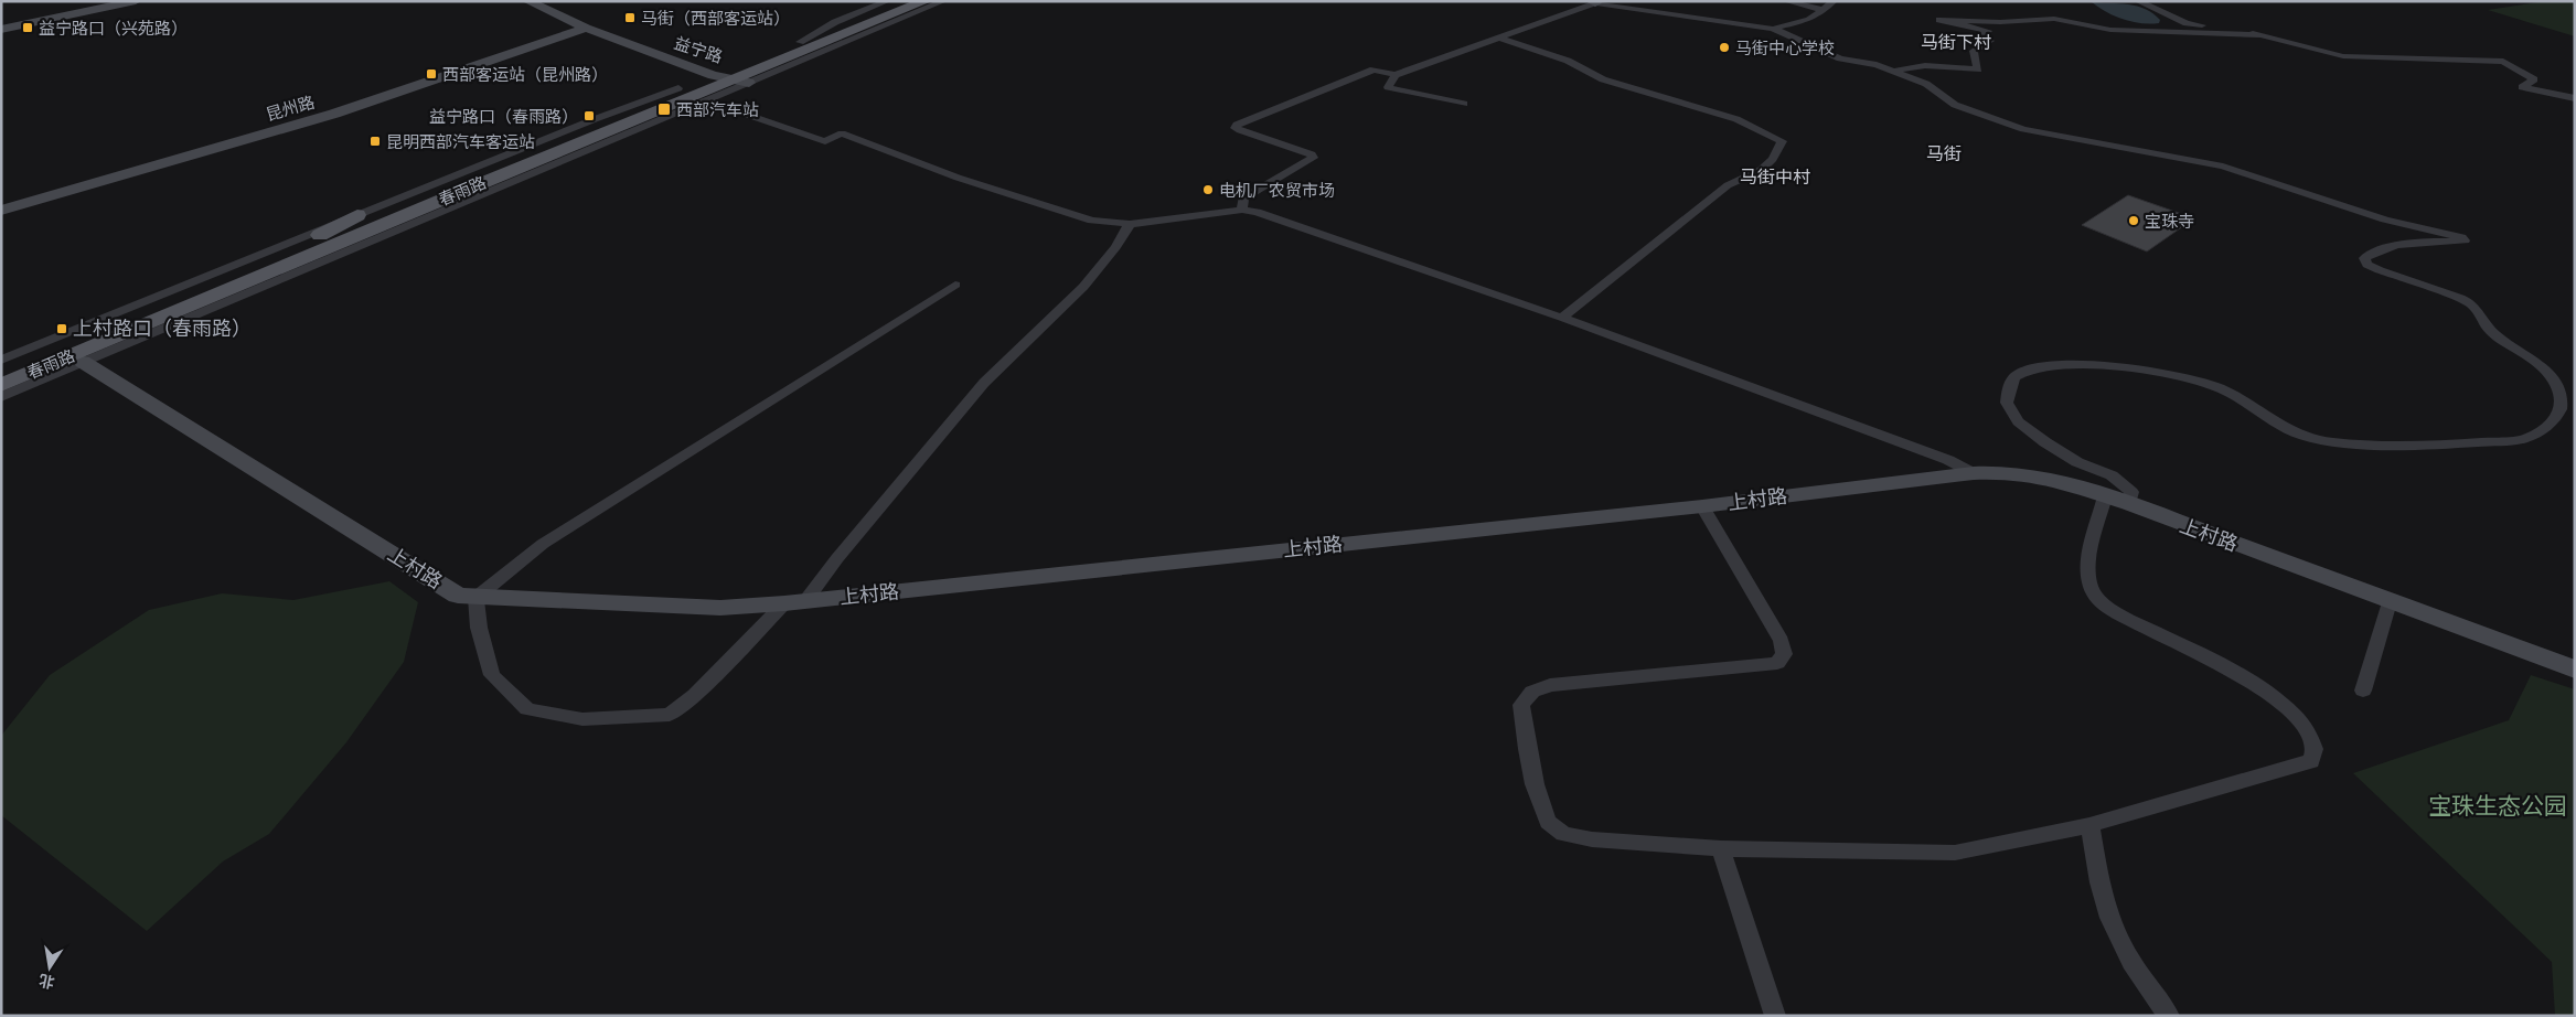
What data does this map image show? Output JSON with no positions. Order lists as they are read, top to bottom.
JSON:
{
  "streets": {
    "main road": ["春雨路"],
    "street": ["益宁路", "昆州路", "上村路"]
  },
  "crossings": [
    ["益宁路", "昆州路"],
    ["益宁路", "春雨路"]
  ],
  "districts": ["马街下村", "马街", "马街中村"],
  "parks": ["宝珠生态公园"],
  "places": {
    "transit": [
      "马街（西部客运站）",
      "益宁路口（兴苑路）",
      "西部客运站（昆州路）",
      "西部汽车站",
      "益宁路口（春雨路）",
      "昆明西部汽车客运站",
      "上村路口（春雨路）"
    ],
    "other": ["马街中心学校", "电机厂农贸市场", "宝珠寺"]
  },
  "north": "bottom"
}
